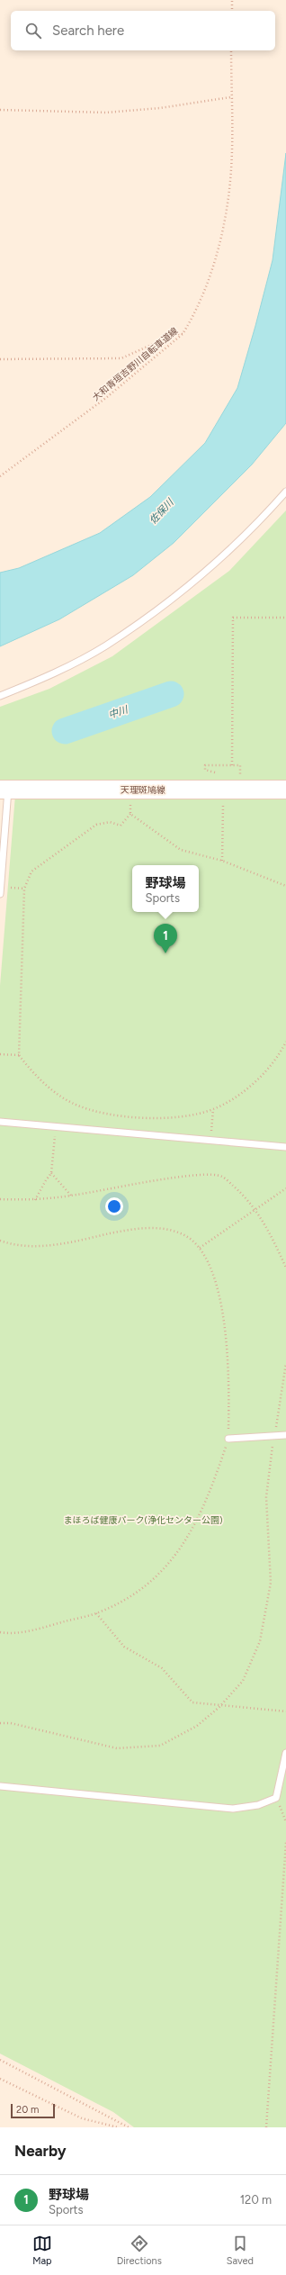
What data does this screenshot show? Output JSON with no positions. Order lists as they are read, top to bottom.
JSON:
{
  "streets": {
    "main road": ["天理斑鳩線"],
    "path": ["大和青垣吉野川自転車道線"]
  },
  "water": ["佐保川", "中川"],
  "parks": ["まほろば健康パーク(浄化センター公園)"],
  "scale_bar": "20 m",
  "page": {
    "search": "Search here",
    "popup": ["野球場", "Sports"],
    "pins": "1",
    "scale": "20 m",
    "heading": "Nearby",
    "list": [
      {
        "mark": "1",
        "name": "野球場",
        "note": "Sports",
        "value": "120 m"
      }
    ],
    "nav": ["Map", "Directions", "Saved"]
  }
}
